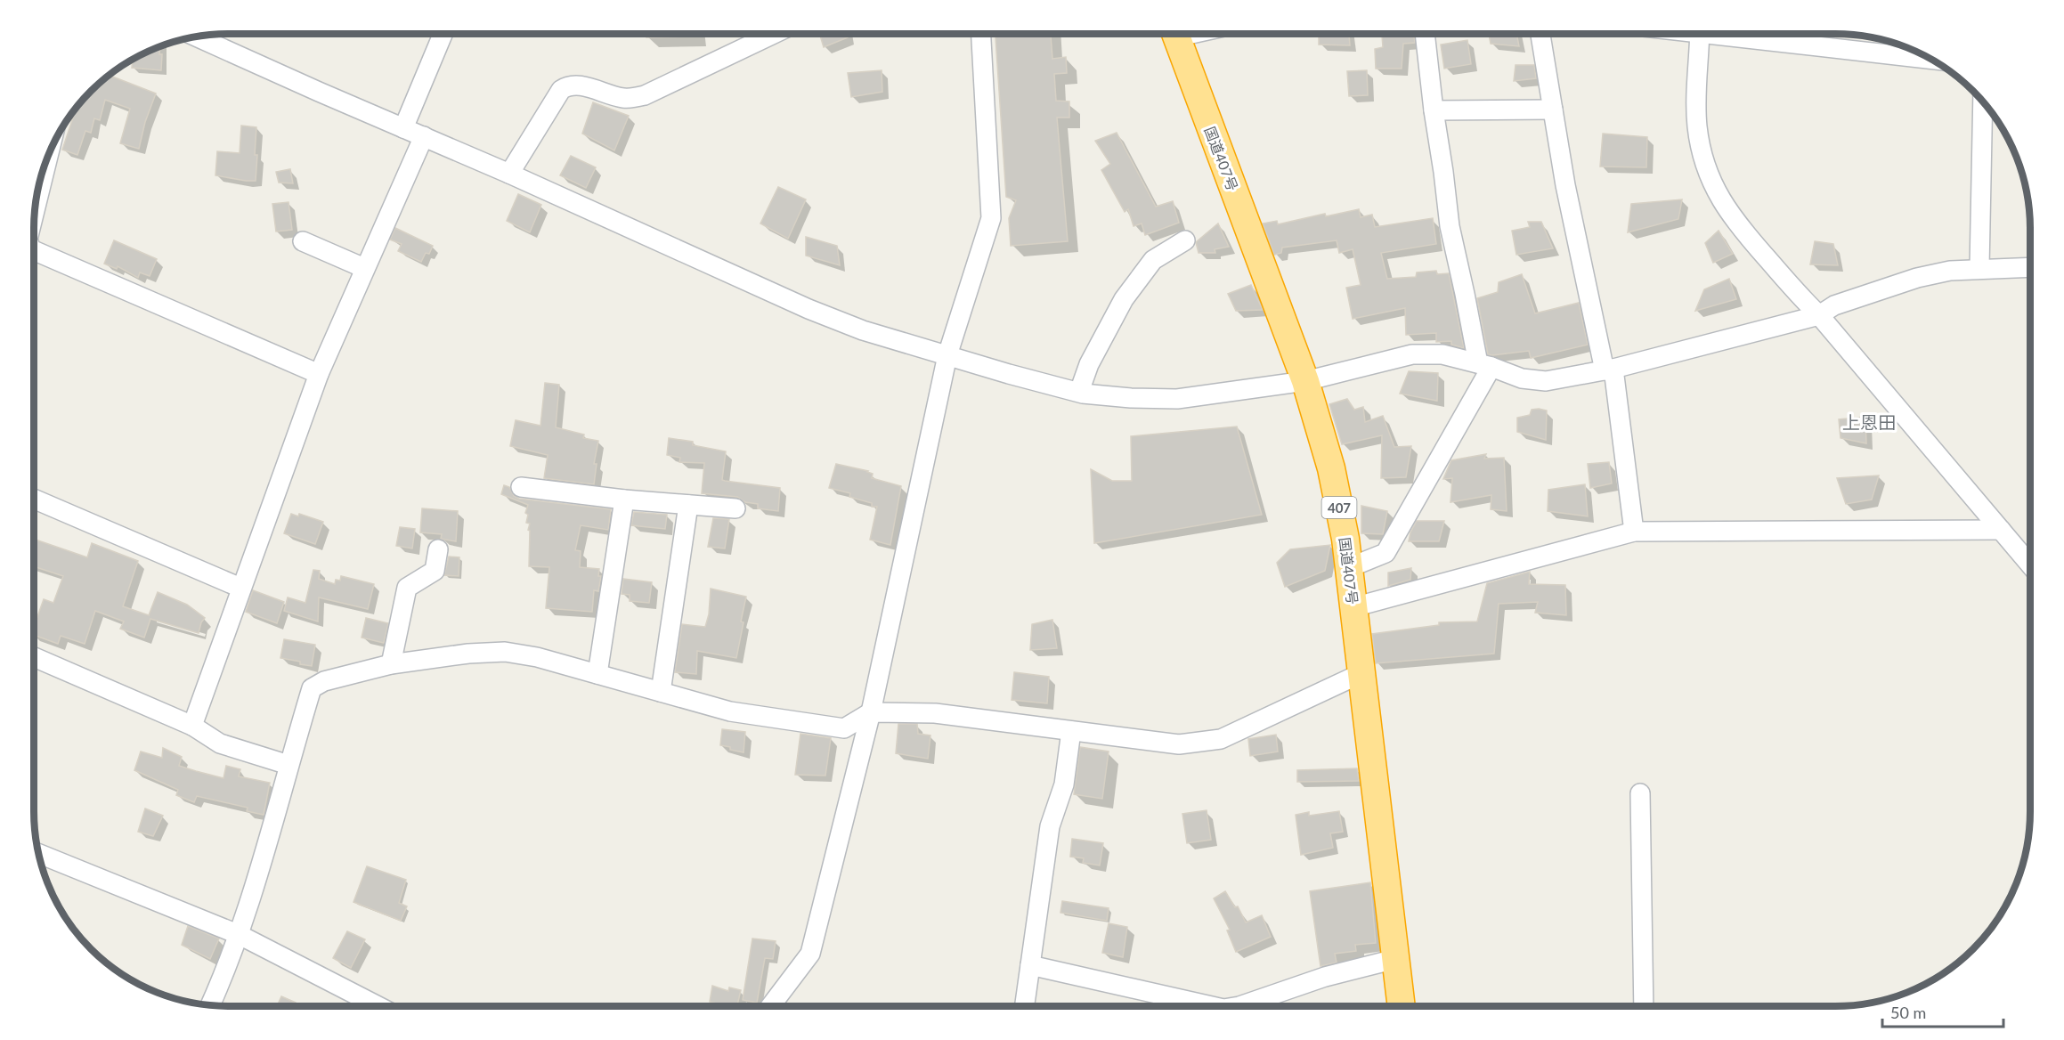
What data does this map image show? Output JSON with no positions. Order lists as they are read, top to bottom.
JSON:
{
  "streets": {
    "highway": ["国道407号", "407"]
  },
  "districts": ["上恩田"],
  "scale_bar": "50 m"
}
